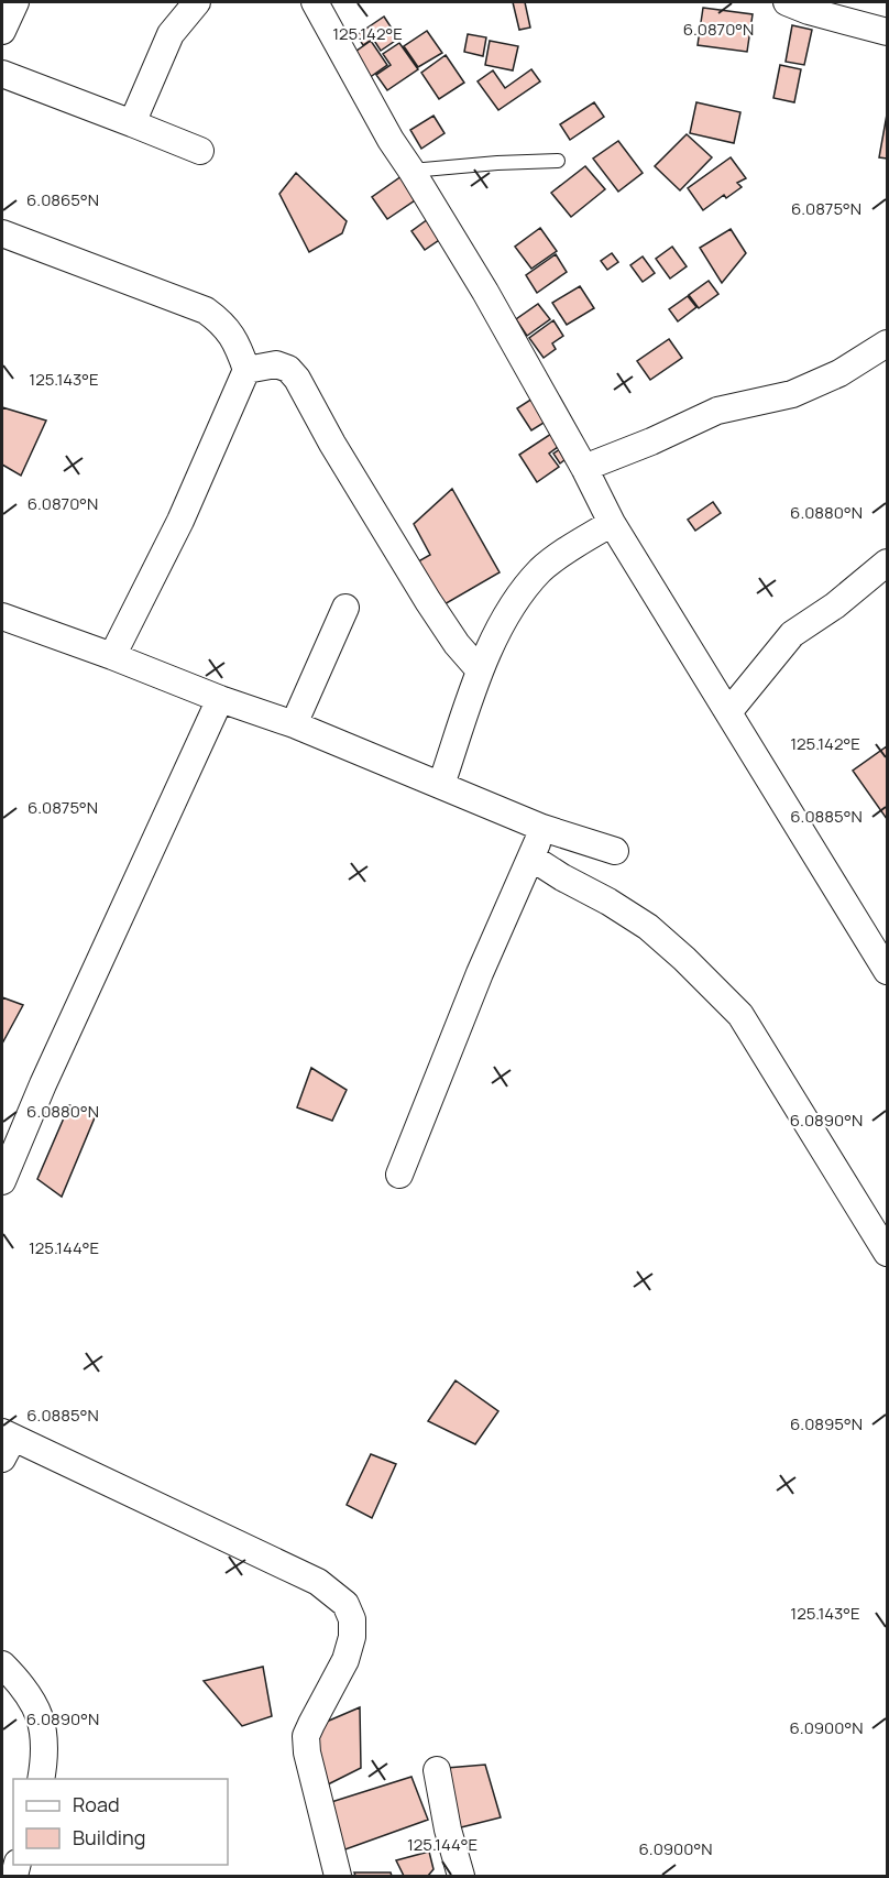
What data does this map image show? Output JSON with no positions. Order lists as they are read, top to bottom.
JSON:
{
  "legend": ["Road", "Building"],
  "coordinates": [
    "6.0870°N",
    "125.142°E",
    "6.0865°N",
    "6.0875°N",
    "125.143°E",
    "6.0880°N",
    "6.0885°N",
    "6.0890°N",
    "125.144°E",
    "6.0895°N",
    "6.0900°N"
  ]
}
